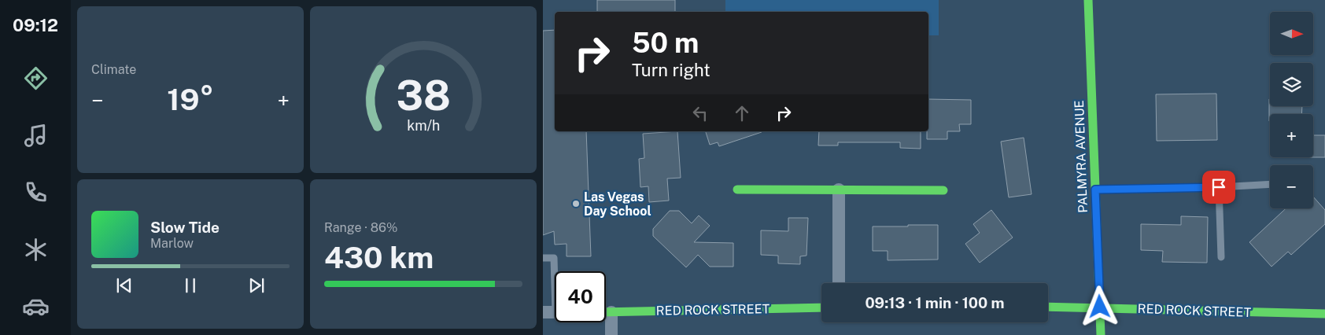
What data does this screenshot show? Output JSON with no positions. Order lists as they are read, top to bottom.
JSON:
{
  "streets": {
    "street": ["PALMYRA AVENUE", "RED ROCK STREET"]
  },
  "crossings": [
    ["PALMYRA AVENUE", "RED ROCK STREET"]
  ],
  "places": ["Las Vegas Day School"],
  "north": "right",
  "page": {
    "tabs": "09:12",
    "tile": [
      "Climate",
      ["Range · 86%", "430 km"]
    ],
    "map_buttons": ["+", "−"],
    "turn": ["50 m", "Turn right"],
    "heat": ["−", "19°", "+"],
    "song": ["Slow Tide", "Marlow"],
    "limit": "40",
    "trip": "09:13 · 1 min · 100 m",
    "gauge": ["38", "km/h"]
  }
}
